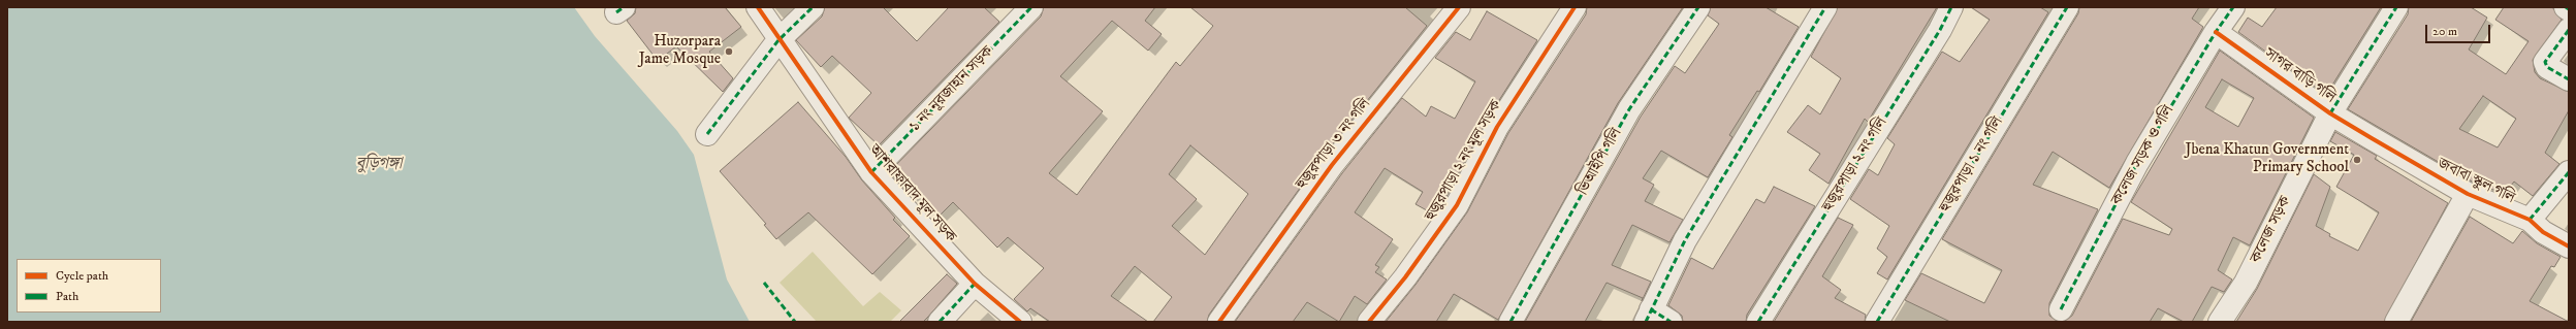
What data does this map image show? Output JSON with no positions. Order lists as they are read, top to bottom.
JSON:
{
  "streets": {
    "street": [
      "সাগর বাড়ি গলি",
      "১ নং নূরজাহান সড়ক",
      "হুজুরপাড়া ৩ নং গলি",
      "কলেজ সড়ক ও গলি",
      "হুজুরপাড়া ২ নং মূল সড়ক",
      "ভিআইপি গলি",
      "হুজুরপাড়া ২ নং গলি",
      "হুজুরপাড়া ১ নং গলি",
      "জবাবা স্কুল গলি",
      "আশরাফাবাদ মূল সড়ক",
      "কলেজ সড়ক"
    ]
  },
  "crossings": [
    ["সাগর বাড়ি গলি", "কলেজ সড়ক ও গলি"],
    ["সাগর বাড়ি গলি", "জবাবা স্কুল গলি"],
    ["সাগর বাড়ি গলি", "কলেজ সড়ক"],
    ["১ নং নূরজাহান সড়ক", "আশরাফাবাদ মূল সড়ক"]
  ],
  "water": ["বুড়িগঙ্গা"],
  "places": ["Huzorpara Jame Mosque", "Jbena Khatun Government Primary School"],
  "legend": ["Cycle path", "Path"],
  "scale_bar": "20 m"
}
